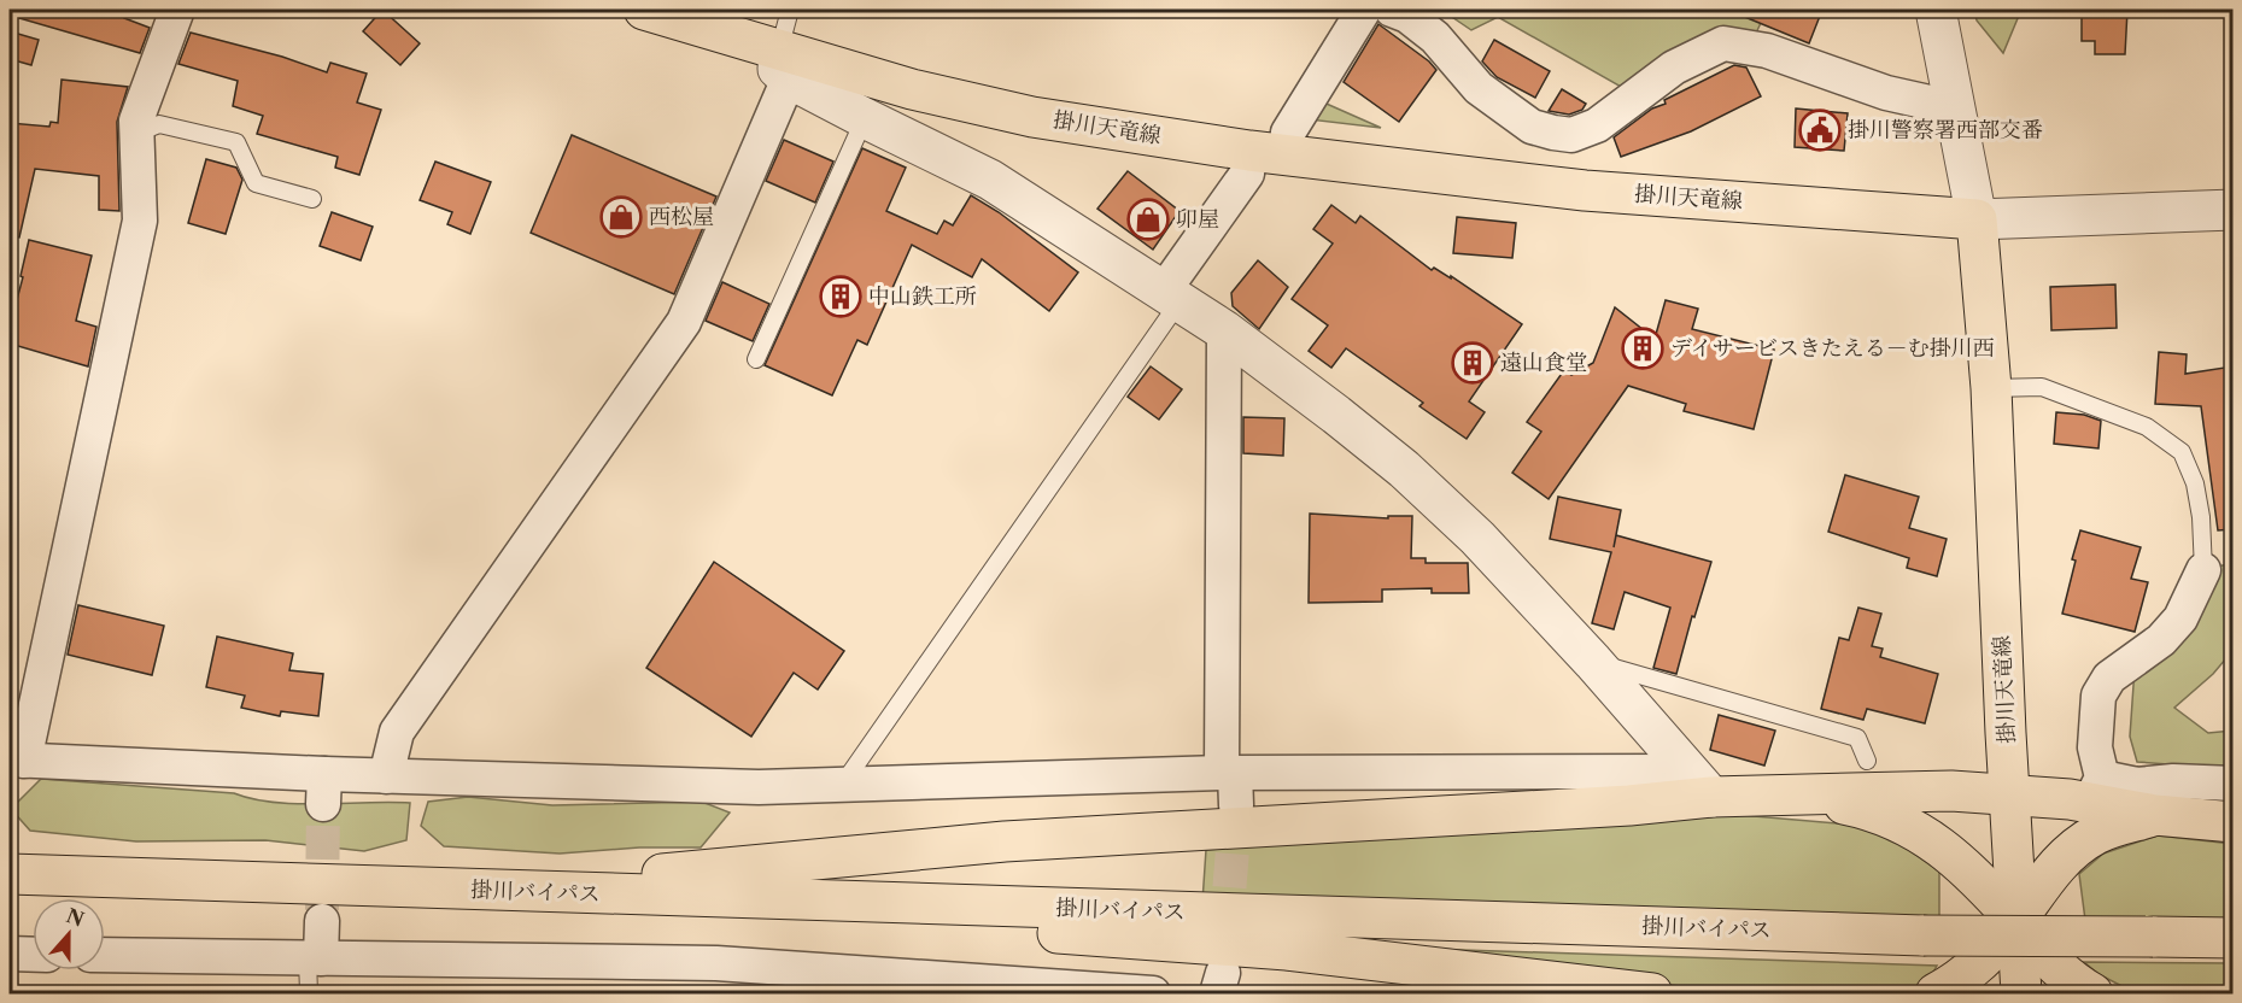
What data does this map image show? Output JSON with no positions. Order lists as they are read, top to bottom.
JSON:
{
  "streets": {
    "main road": ["掛川天竜線", "掛川バイパス"]
  },
  "places": {
    "public building": ["掛川警察署西部交番"],
    "shop": ["西松屋", "卯屋"],
    "building": ["中山鉄工所", "デイサービスきたえる－む掛川西", "遠山食堂"]
  },
  "north": "top"
}
